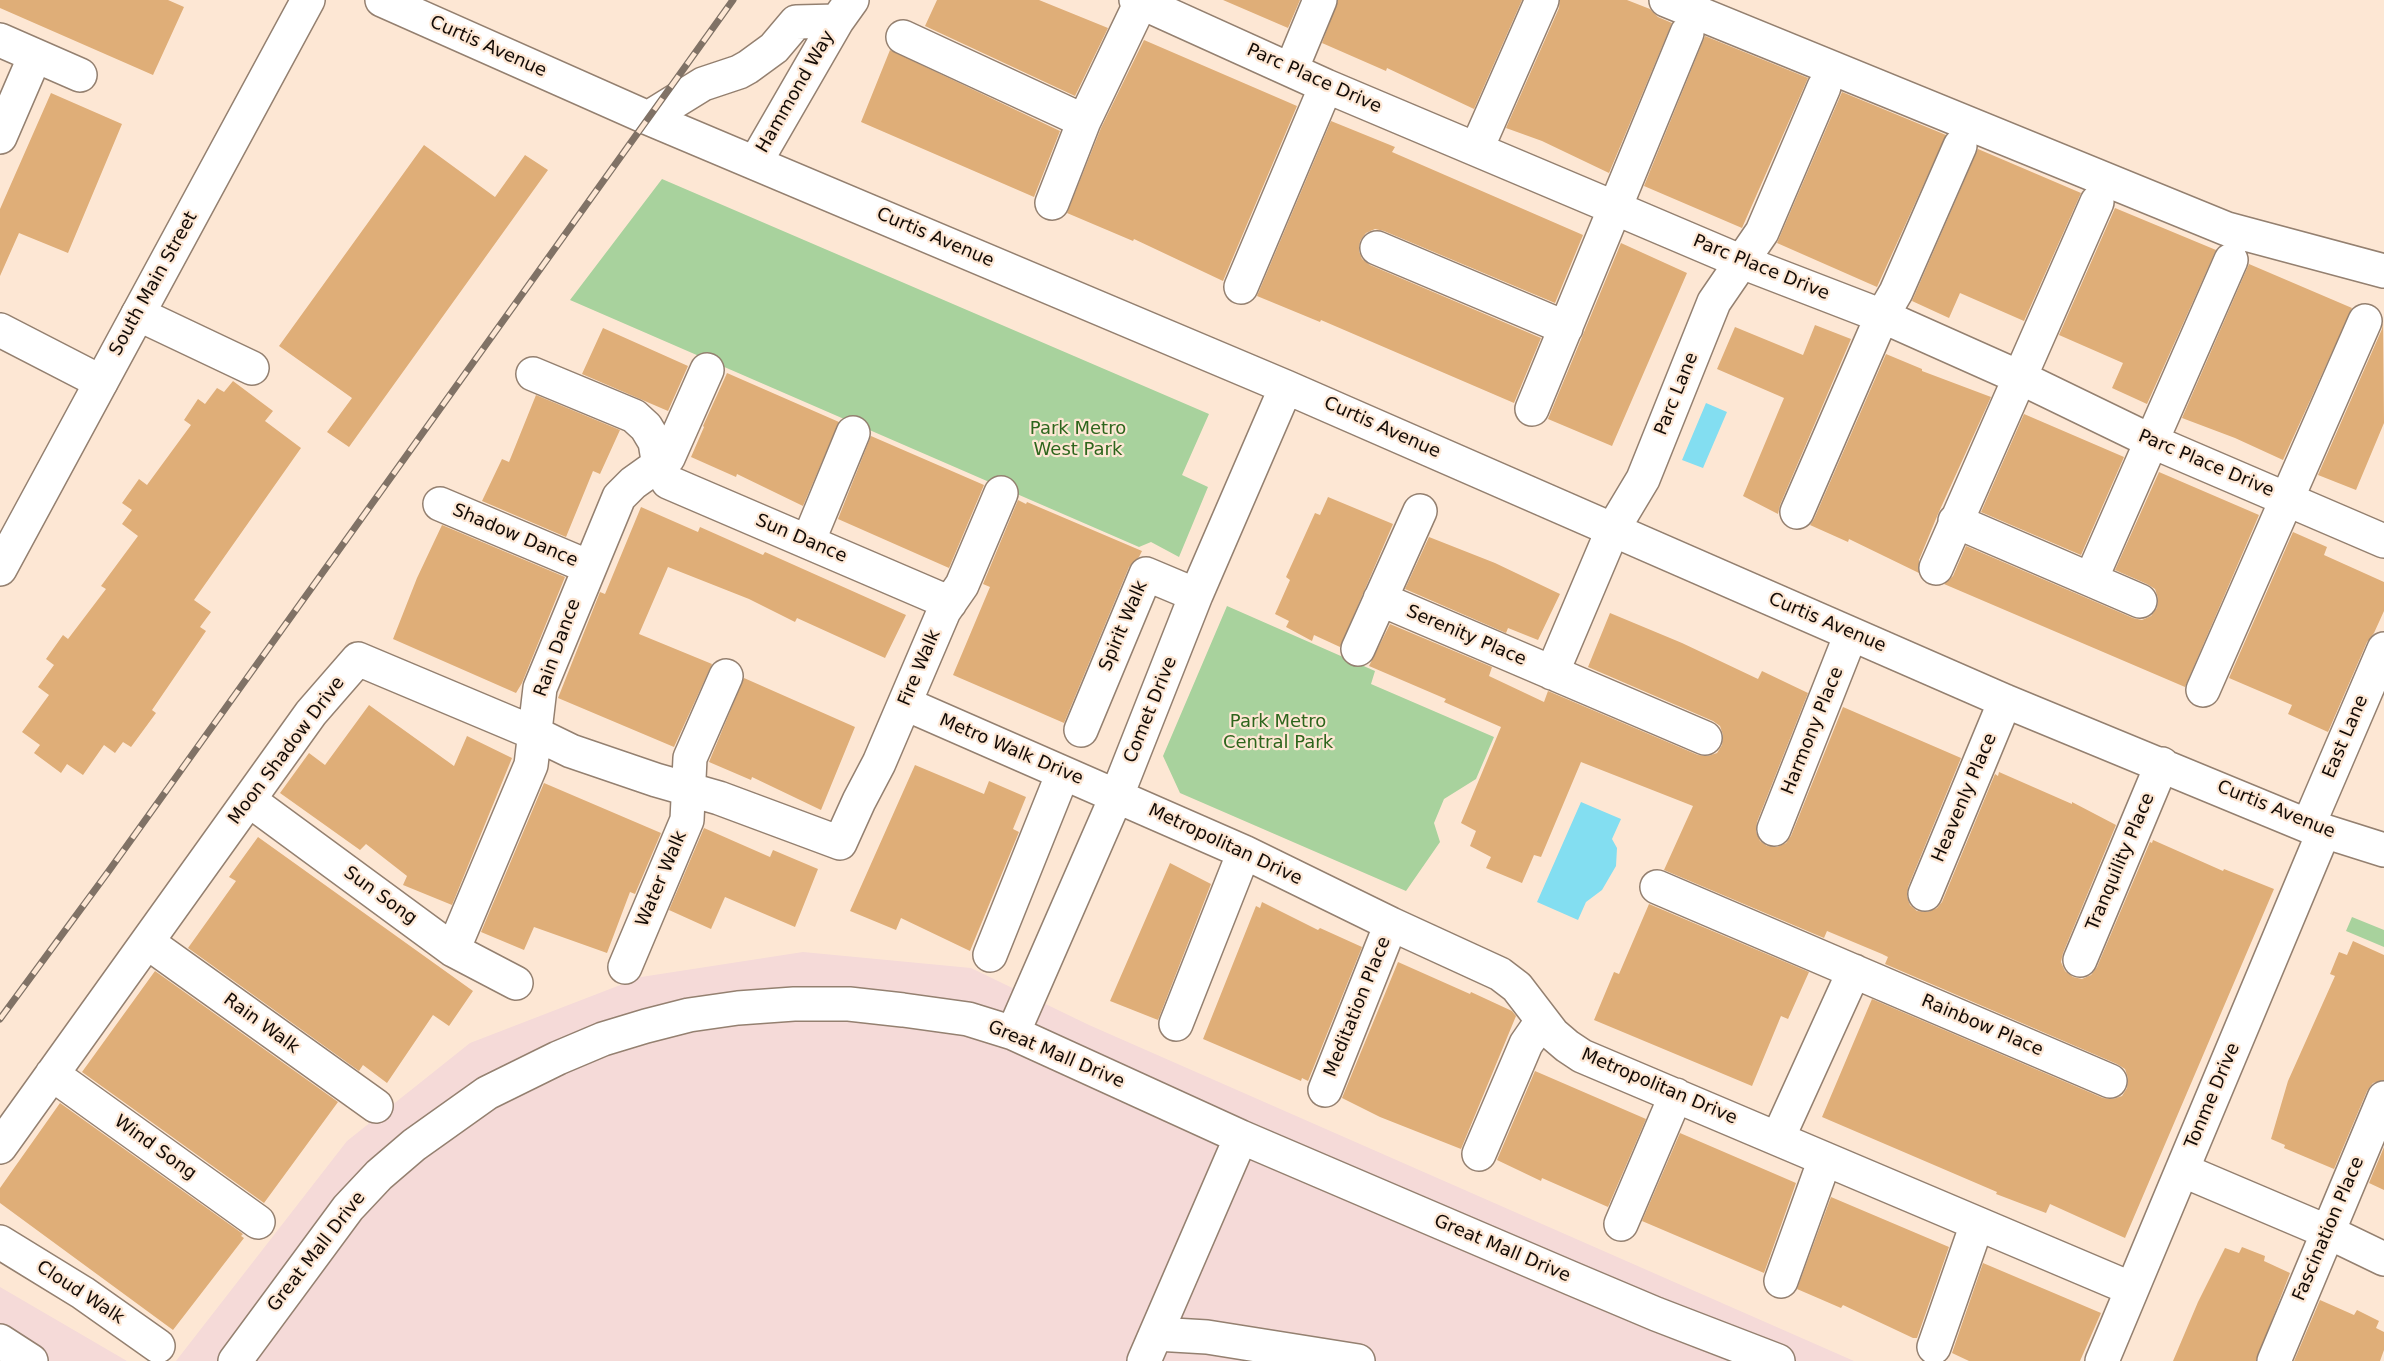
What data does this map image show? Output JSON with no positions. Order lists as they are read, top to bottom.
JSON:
{
  "streets": {
    "street": [
      "Curtis Avenue",
      "Parc Place Drive",
      "Hammond Way",
      "South Main Street",
      "Parc Lane",
      "Shadow Dance",
      "Sun Dance",
      "Spirit Walk",
      "Serenity Place",
      "Rain Dance",
      "Fire Walk",
      "Comet Drive",
      "Harmony Place",
      "East Lane",
      "Metro Walk Drive",
      "Moon Shadow Drive",
      "Heavenly Place",
      "Metropolitan Drive",
      "Tranquility Place",
      "Water Walk",
      "Sun Song",
      "Meditation Place",
      "Rain Walk",
      "Rainbow Place",
      "Great Mall Drive",
      "Tonme Drive",
      "Wind Song",
      "Fascination Place",
      "Cloud Walk"
    ]
  },
  "crossings": [
    ["Curtis Avenue", "Hammond Way"],
    ["Curtis Avenue", "Parc Lane"],
    ["Curtis Avenue", "Comet Drive"],
    ["Curtis Avenue", "Harmony Place"],
    ["Curtis Avenue", "East Lane"],
    ["Curtis Avenue", "Heavenly Place"],
    ["Curtis Avenue", "Tranquility Place"],
    ["Curtis Avenue", "Tonme Drive"],
    ["Parc Place Drive", "Parc Lane"],
    ["Shadow Dance", "Rain Dance"],
    ["Sun Dance", "Rain Dance"],
    ["Sun Dance", "Fire Walk"],
    ["Spirit Walk", "Comet Drive"],
    ["Rain Dance", "Moon Shadow Drive"],
    ["Rain Dance", "Sun Song"],
    ["Fire Walk", "Metro Walk Drive"],
    ["Fire Walk", "Moon Shadow Drive"],
    ["Comet Drive", "Metro Walk Drive"],
    ["Comet Drive", "Metropolitan Drive"],
    ["Comet Drive", "Great Mall Drive"],
    ["East Lane", "Tonme Drive"],
    ["Metro Walk Drive", "Metropolitan Drive"],
    ["Moon Shadow Drive", "Water Walk"],
    ["Moon Shadow Drive", "Sun Song"],
    ["Moon Shadow Drive", "Rain Walk"],
    ["Moon Shadow Drive", "Wind Song"],
    ["Metropolitan Drive", "Meditation Place"],
    ["Metropolitan Drive", "Tonme Drive"]
  ],
  "parks": ["Park Metro West Park", "Park Metro Central Park"]
}
